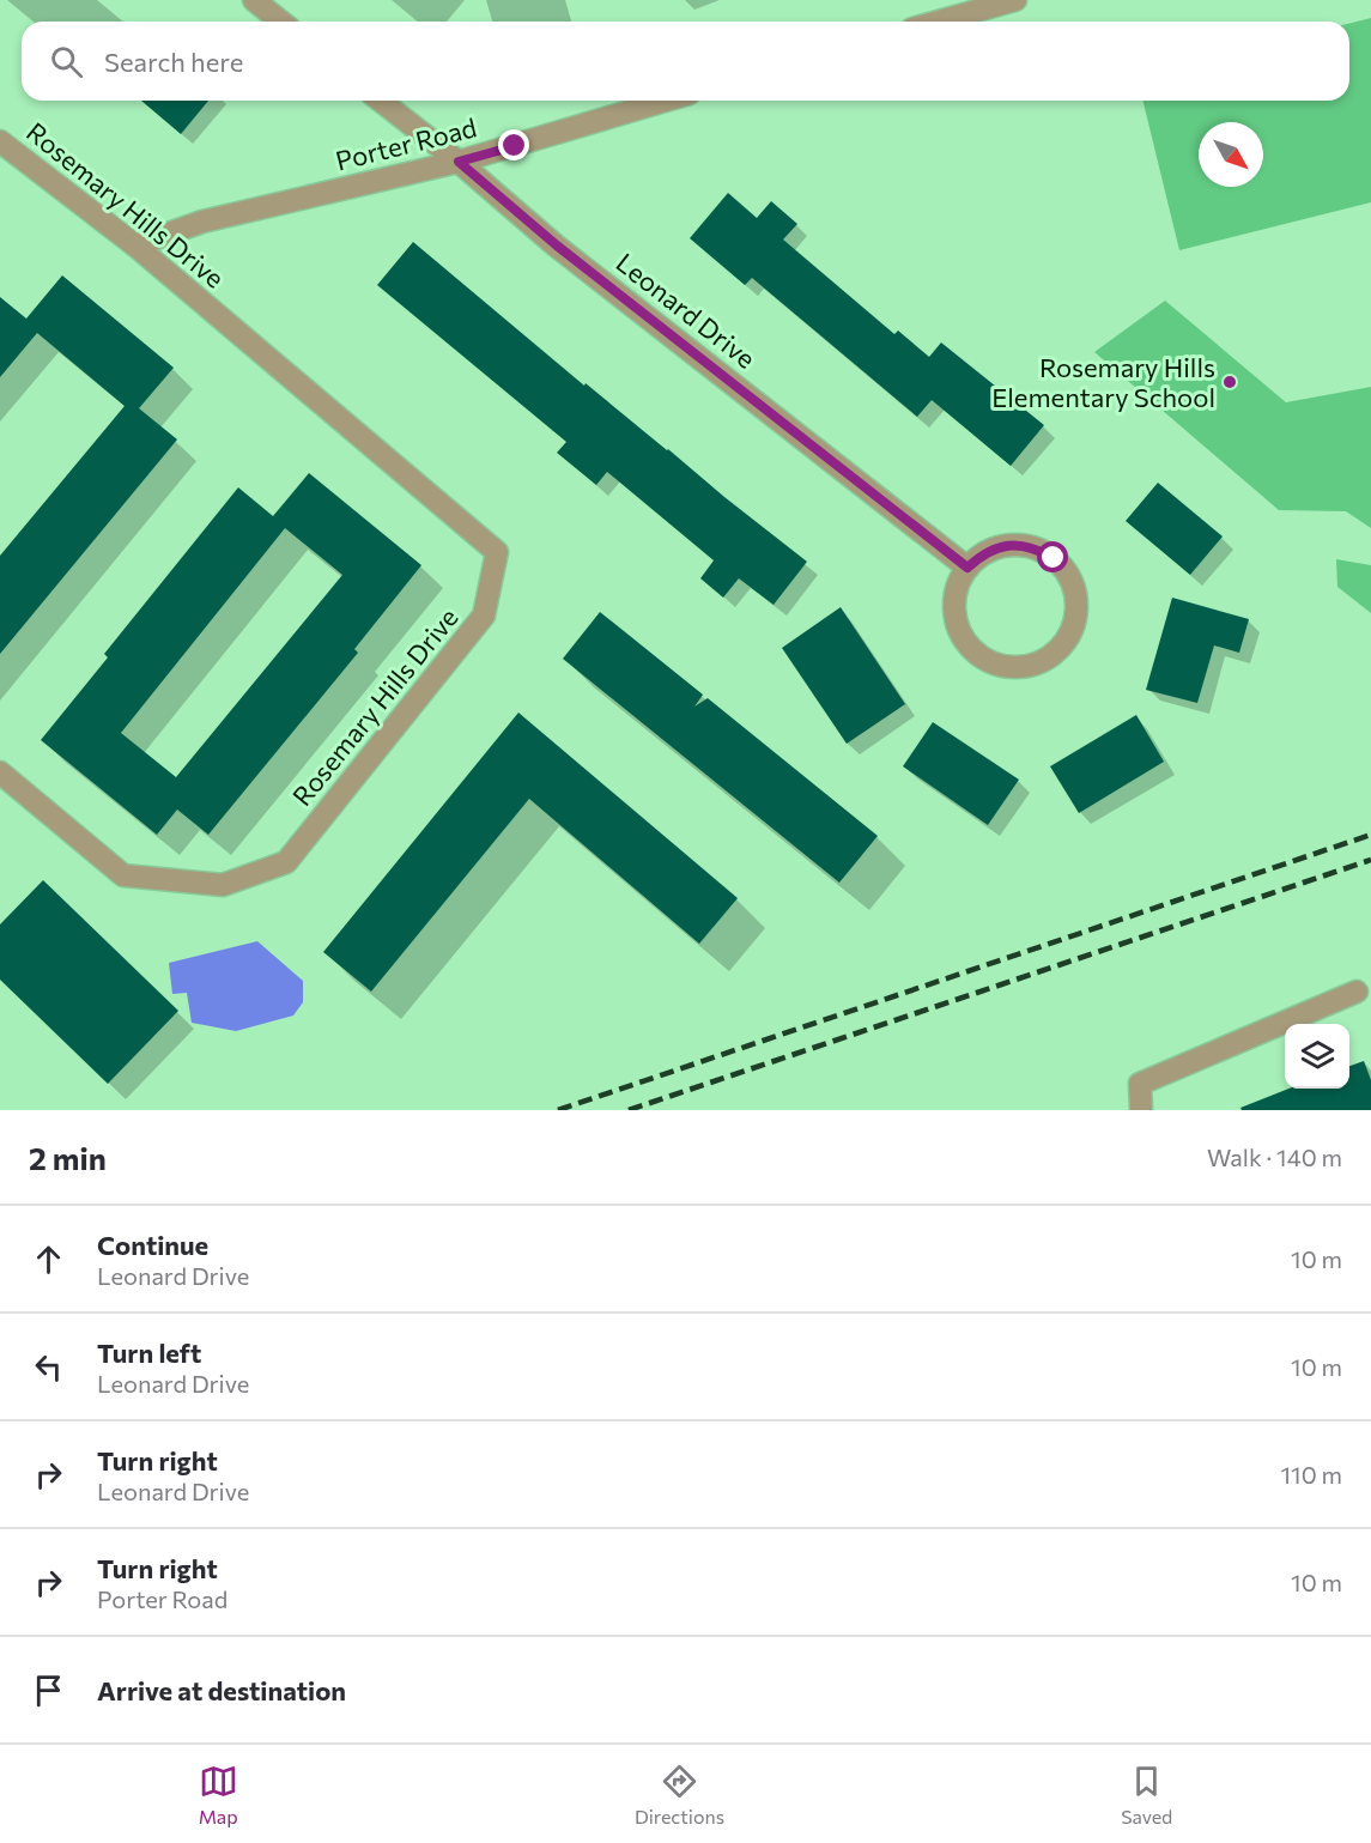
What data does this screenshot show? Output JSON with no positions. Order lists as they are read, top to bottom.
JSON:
{
  "streets": {
    "street": ["Porter Road", "Rosemary Hills Drive", "Leonard Drive"]
  },
  "crossings": [
    ["Porter Road", "Rosemary Hills Drive"],
    ["Porter Road", "Leonard Drive"]
  ],
  "places": ["Rosemary Hills Elementary School"],
  "north": "bottom right",
  "page": {
    "search": "Search here",
    "heading": ["2 min", "Walk · 140 m"],
    "list": [
      ["Continue", "Leonard Drive", "10 m"],
      ["Turn left", "Leonard Drive", "10 m"],
      ["Turn right", "Leonard Drive", "110 m"],
      ["Turn right", "Porter Road", "10 m"],
      "Arrive at destination"
    ],
    "nav": ["Map", "Directions", "Saved"]
  }
}
